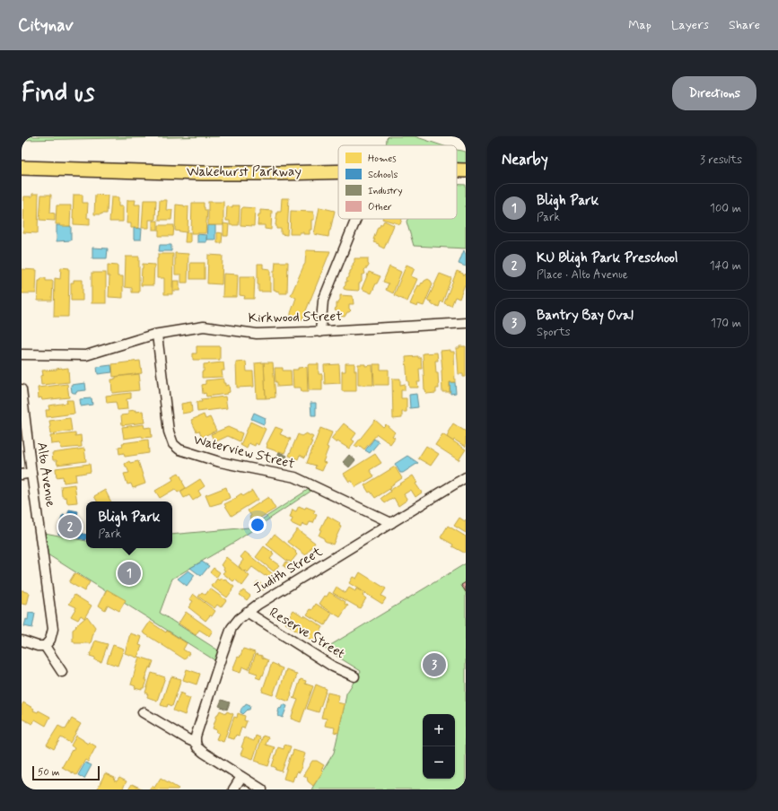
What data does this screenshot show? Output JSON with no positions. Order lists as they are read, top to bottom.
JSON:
{
  "streets": {
    "main road": ["Wakehurst Parkway"],
    "street": [
      "Kirkwood Street",
      "Waterview Street",
      "Alto Avenue",
      "Judith Street",
      "Reserve Street"
    ]
  },
  "crossings": [
    ["Kirkwood Street", "Waterview Street"],
    ["Waterview Street", "Judith Street"],
    ["Judith Street", "Reserve Street"]
  ],
  "legend": [
    "Homes",
    "Schools",
    "Industry",
    "Other"
  ],
  "scale_bar": "50 m",
  "page": {
    "header": "Citynav",
    "nav": ["Map", "Layers", "Share"],
    "buttons": "Directions",
    "title": "Find us",
    "heading": ["Nearby", "3 results"],
    "list": [
      {
        "mark": "1",
        "name": "Bligh Park",
        "note": "Park",
        "value": "100 m"
      },
      {
        "mark": "2",
        "name": "KU Bligh Park Preschool",
        "note": "Place · Alto Avenue",
        "value": "140 m"
      },
      {
        "mark": "3",
        "name": "Bantry Bay Oval",
        "note": "Sports",
        "value": "170 m"
      }
    ],
    "popup": ["Bligh Park", "Park"],
    "pins": ["2", "1", "3"],
    "map_buttons": ["+", "−"],
    "scale": "50 m"
  }
}
